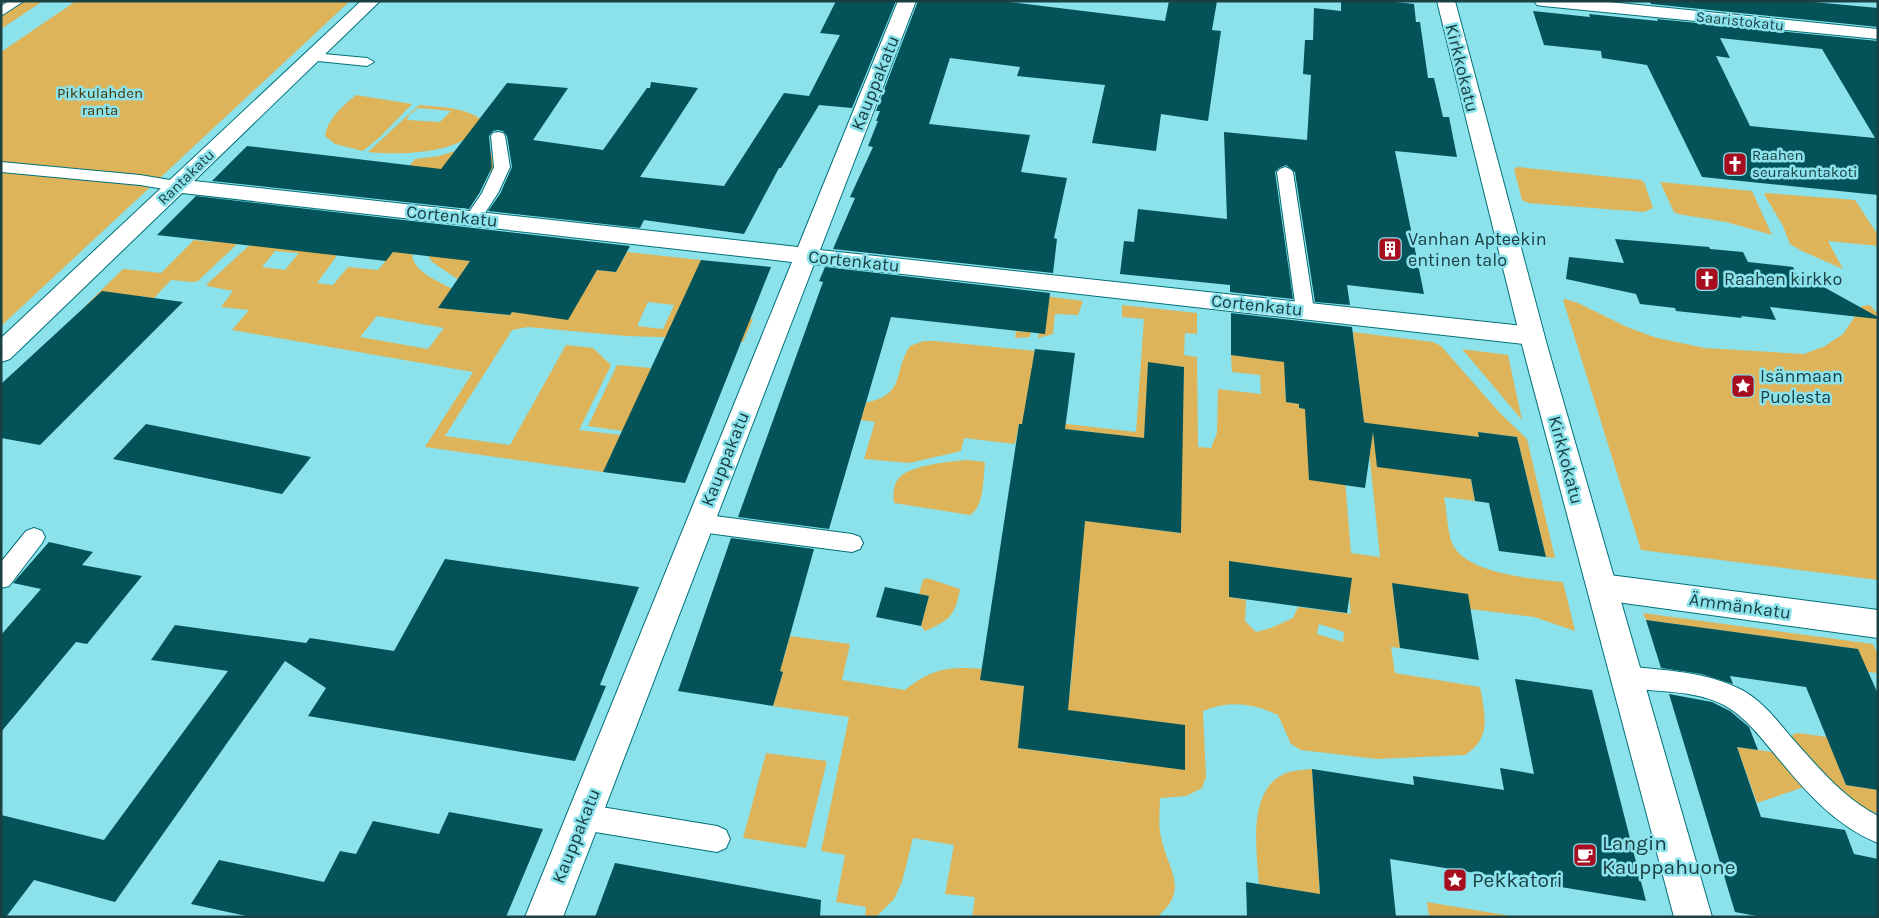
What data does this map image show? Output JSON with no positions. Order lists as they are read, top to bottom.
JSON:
{
  "streets": {
    "street": [
      "Saaristokatu",
      "Kirkkokatu",
      "Kauppakatu",
      "Rantakatu",
      "Cortenkatu",
      "Ämmänkatu"
    ]
  },
  "crossings": [
    ["Kirkkokatu", "Cortenkatu"],
    ["Kirkkokatu", "Ämmänkatu"],
    ["Kauppakatu", "Cortenkatu"],
    ["Rantakatu", "Cortenkatu"]
  ],
  "parks": ["Pikkulahden ranta"],
  "places": {
    "church": ["Raahen seurakuntakoti", "Raahen kirkko"],
    "building": ["Vanhan Apteekin entinen talo"],
    "place": ["Isänmaan Puolesta", "Pekkatori"],
    "cafe": ["Langin Kauppahuone"]
  }
}
